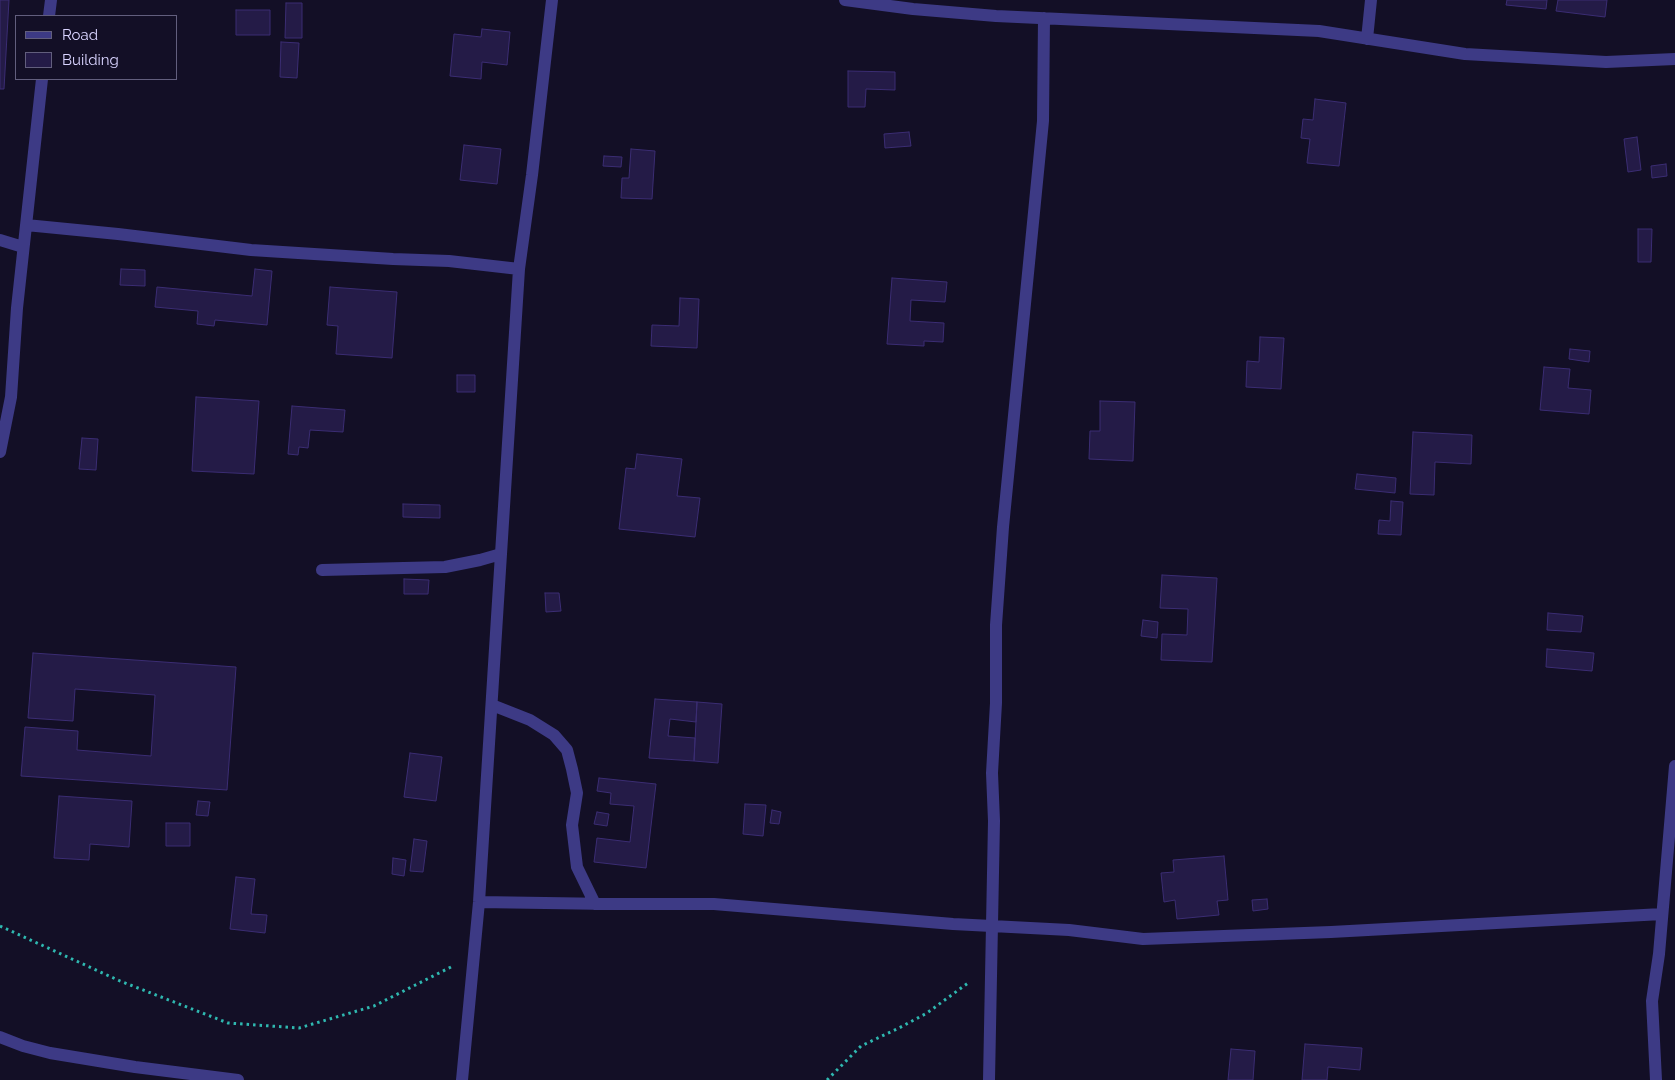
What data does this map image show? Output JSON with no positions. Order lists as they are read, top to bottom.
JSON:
{
  "legend": ["Road", "Building"]
}
